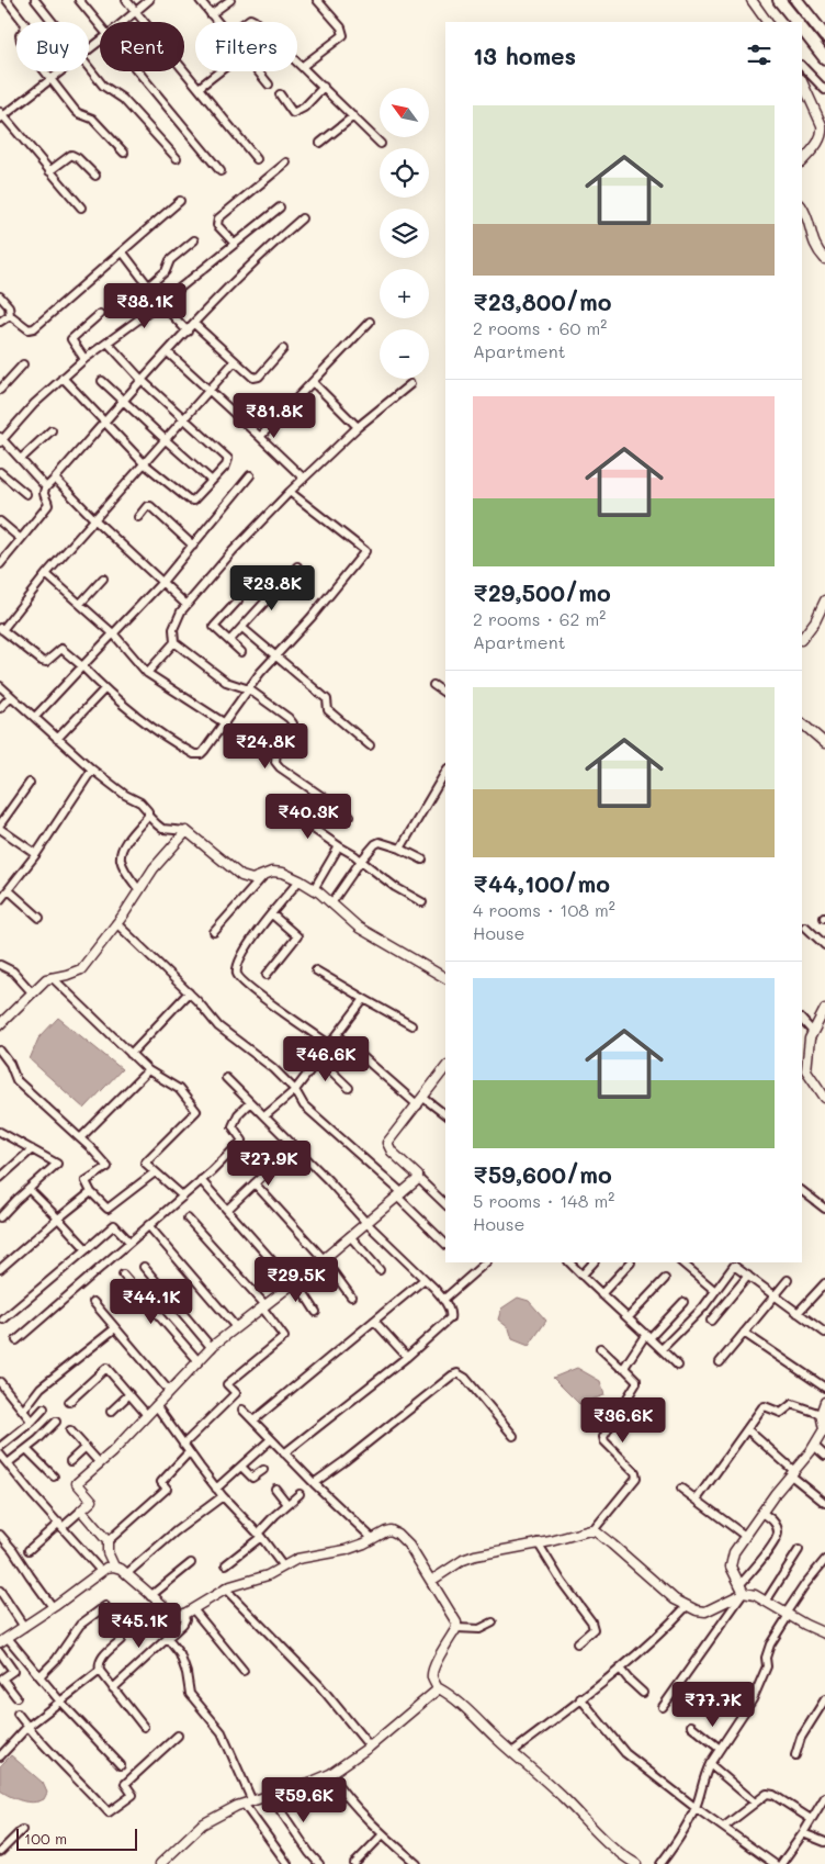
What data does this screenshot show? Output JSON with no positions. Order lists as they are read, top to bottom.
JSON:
{
  "scale_bar": "100 m",
  "north": "top left",
  "page": {
    "chip": ["Buy", "Rent", "Filters"],
    "heading": "13 homes",
    "map_buttons": ["+", "−"],
    "list": [
      {
        "name": "₹23,800/mo",
        "note": "2 rooms · 60 m² · Apartment"
      },
      {
        "name": "₹29,500/mo",
        "note": "2 rooms · 62 m² · Apartment"
      },
      {
        "name": "₹44,100/mo",
        "note": "4 rooms · 108 m² · House"
      },
      {
        "name": "₹59,600/mo",
        "note": "5 rooms · 148 m² · House"
      }
    ],
    "price": [
      "₹38.1K",
      "₹81.8K",
      "₹23.8K",
      "₹24.8K",
      "₹40.3K",
      "₹46.6K",
      "₹27.9K",
      "₹29.5K",
      "₹44.1K",
      "₹36.6K",
      "₹45.1K",
      "₹77.7K",
      "₹59.6K"
    ],
    "scale": "100 m"
  }
}
